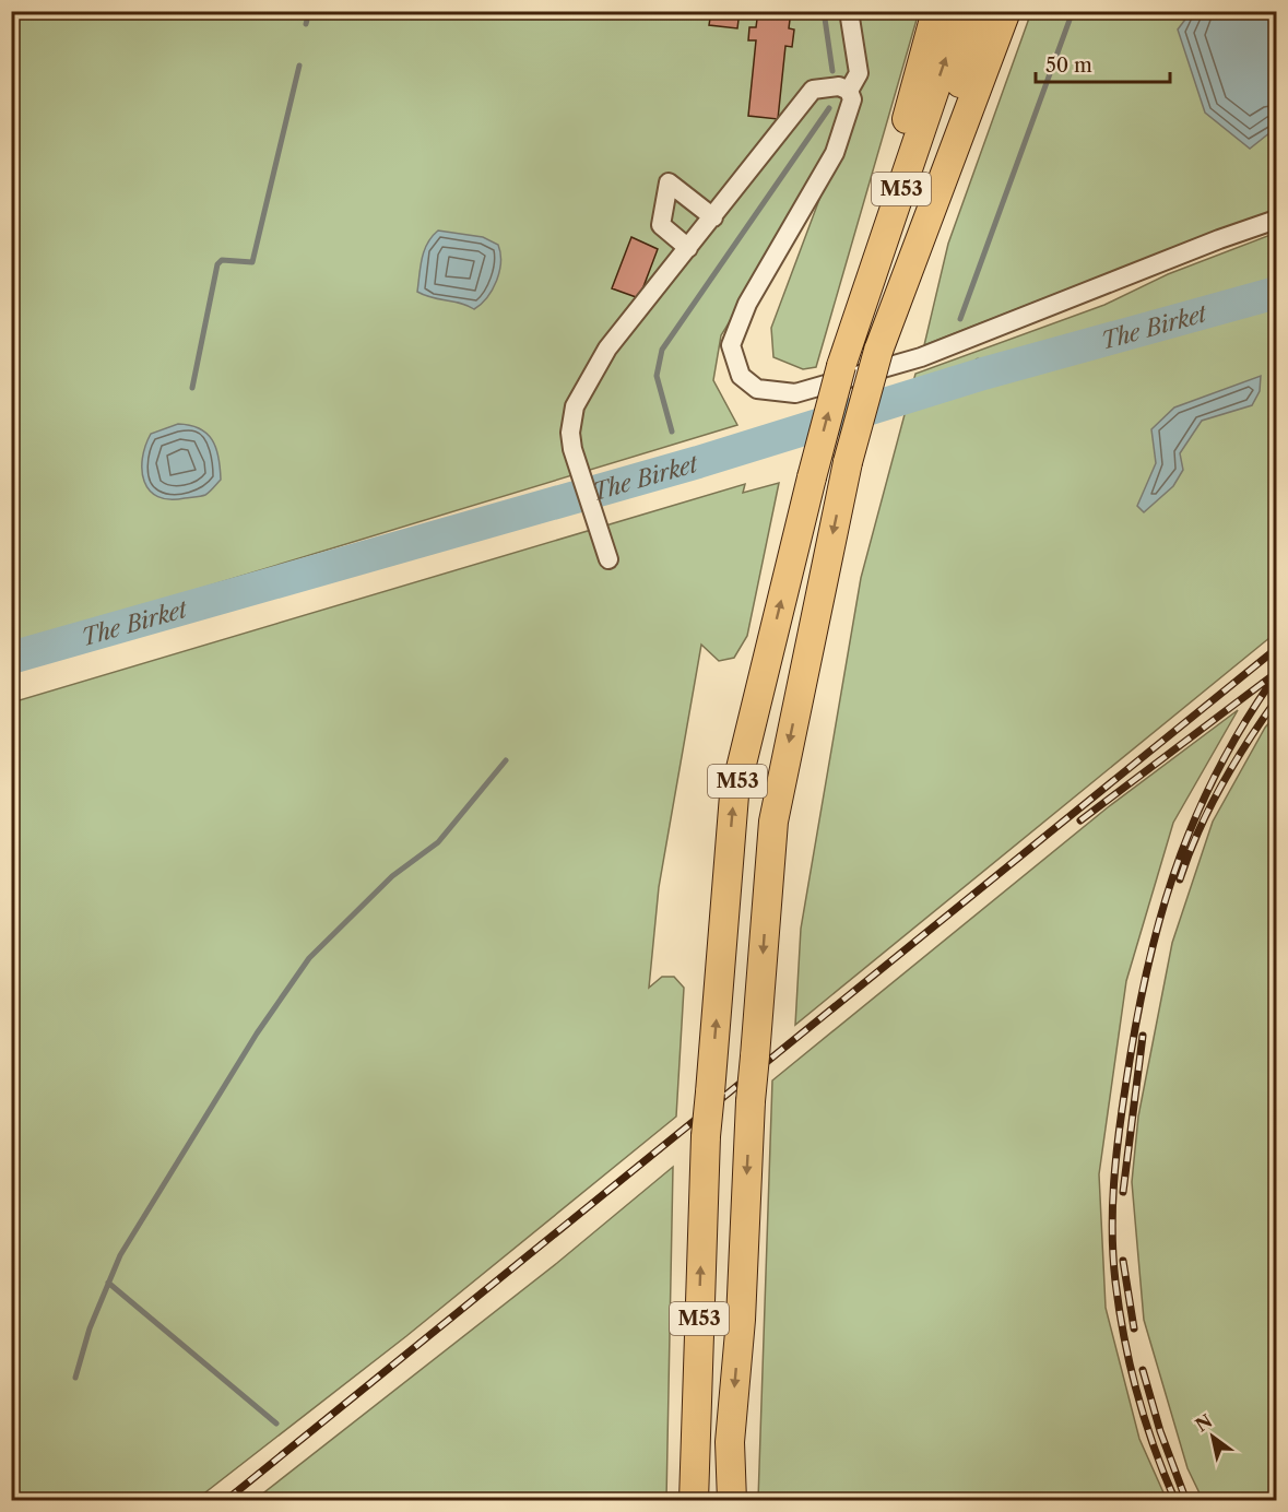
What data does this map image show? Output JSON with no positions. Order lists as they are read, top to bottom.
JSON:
{
  "streets": {
    "highway": ["M53"]
  },
  "water": ["The Birket"],
  "scale_bar": "50 m",
  "north": "top left"
}
